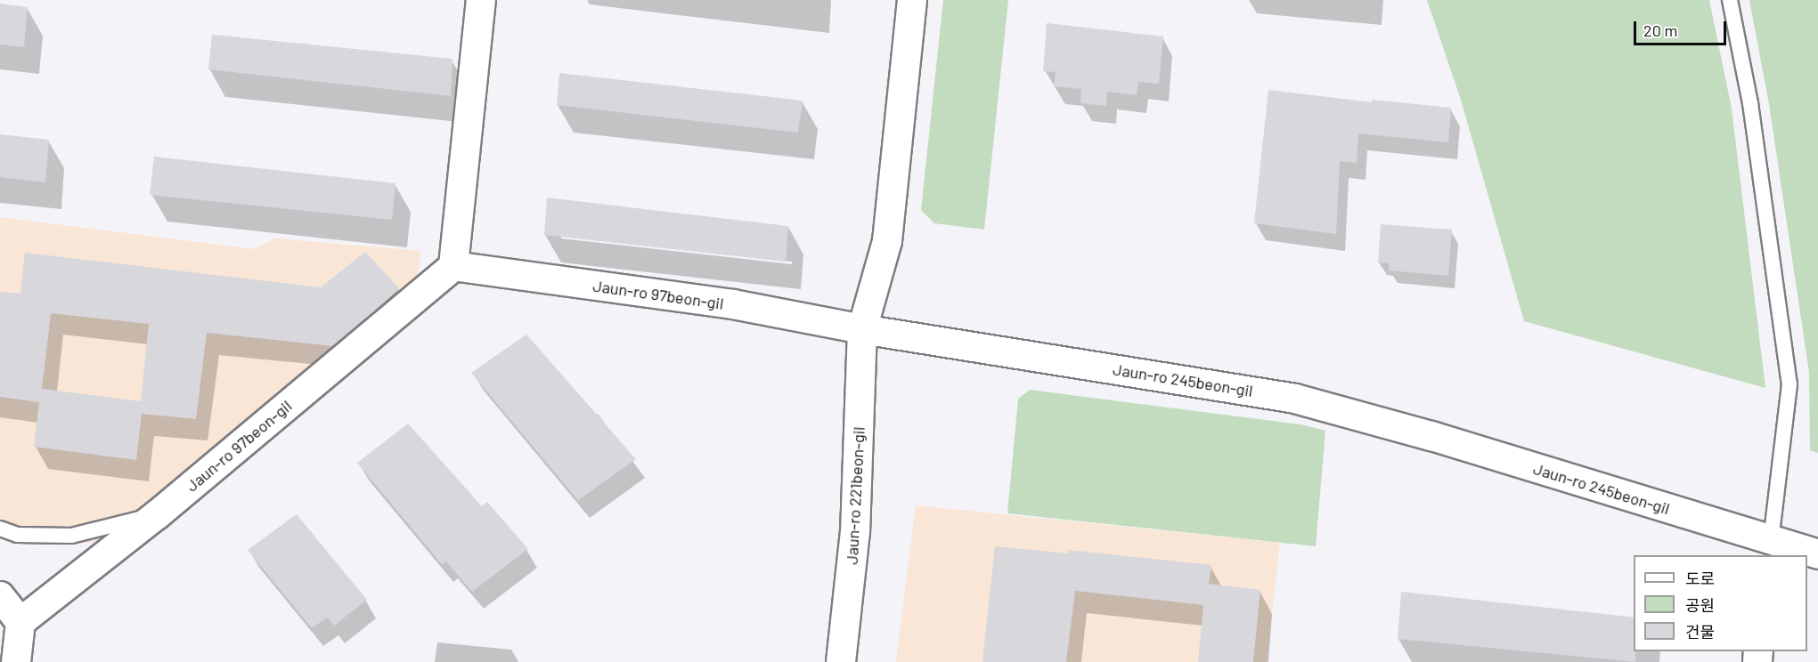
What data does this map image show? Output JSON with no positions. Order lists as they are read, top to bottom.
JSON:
{
  "streets": {
    "street": ["Jaun-ro 97beon-gil", "Jaun-ro 245beon-gil", "Jaun-ro 221beon-gil"]
  },
  "crossings": [
    ["Jaun-ro 97beon-gil", "Jaun-ro 245beon-gil"],
    ["Jaun-ro 97beon-gil", "Jaun-ro 221beon-gil"],
    ["Jaun-ro 245beon-gil", "Jaun-ro 221beon-gil"]
  ],
  "legend": ["도로", "공원", "건물"],
  "scale_bar": "20 m"
}
